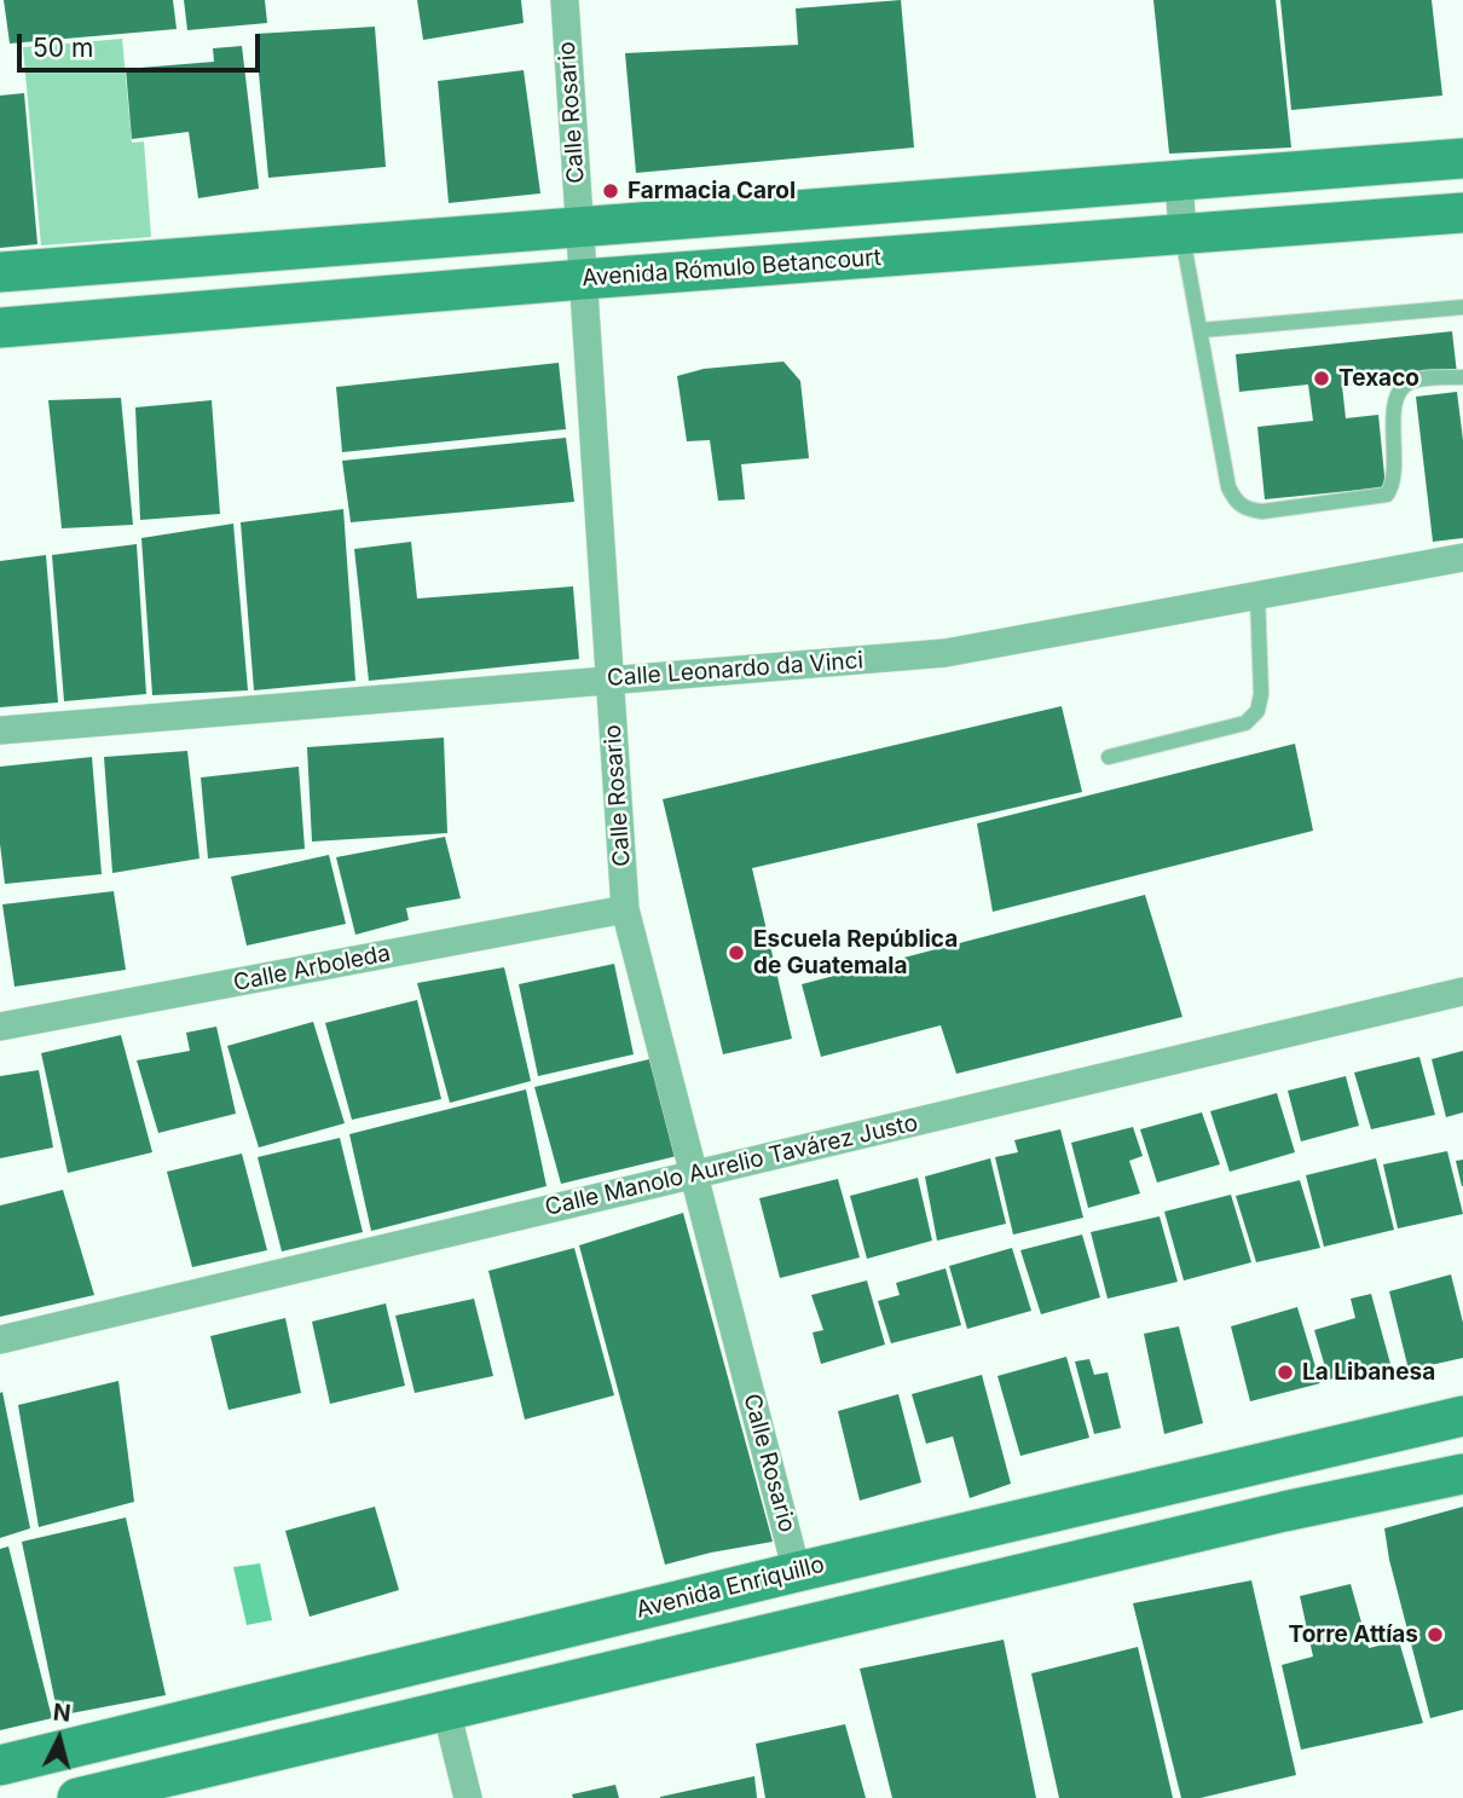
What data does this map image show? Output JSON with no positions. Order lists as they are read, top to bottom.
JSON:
{
  "streets": {
    "main road": ["Avenida Rómulo Betancourt", "Avenida Enriquillo"],
    "street": [
      "Calle Rosario",
      "Calle Leonardo da Vinci",
      "Calle Arboleda",
      "Calle Manolo Aurelio Tavárez Justo"
    ]
  },
  "crossings": [
    ["Calle Rosario", "Avenida Rómulo Betancourt"],
    ["Calle Rosario", "Calle Leonardo da Vinci"],
    ["Calle Rosario", "Calle Arboleda"],
    ["Calle Rosario", "Calle Manolo Aurelio Tavárez Justo"],
    ["Calle Rosario", "Avenida Enriquillo"]
  ],
  "places": [
    "Farmacia Carol",
    "Texaco",
    "Escuela República de Guatemala",
    "La Libanesa",
    "Torre Attías"
  ],
  "scale_bar": "50 m",
  "north": "top"
}
